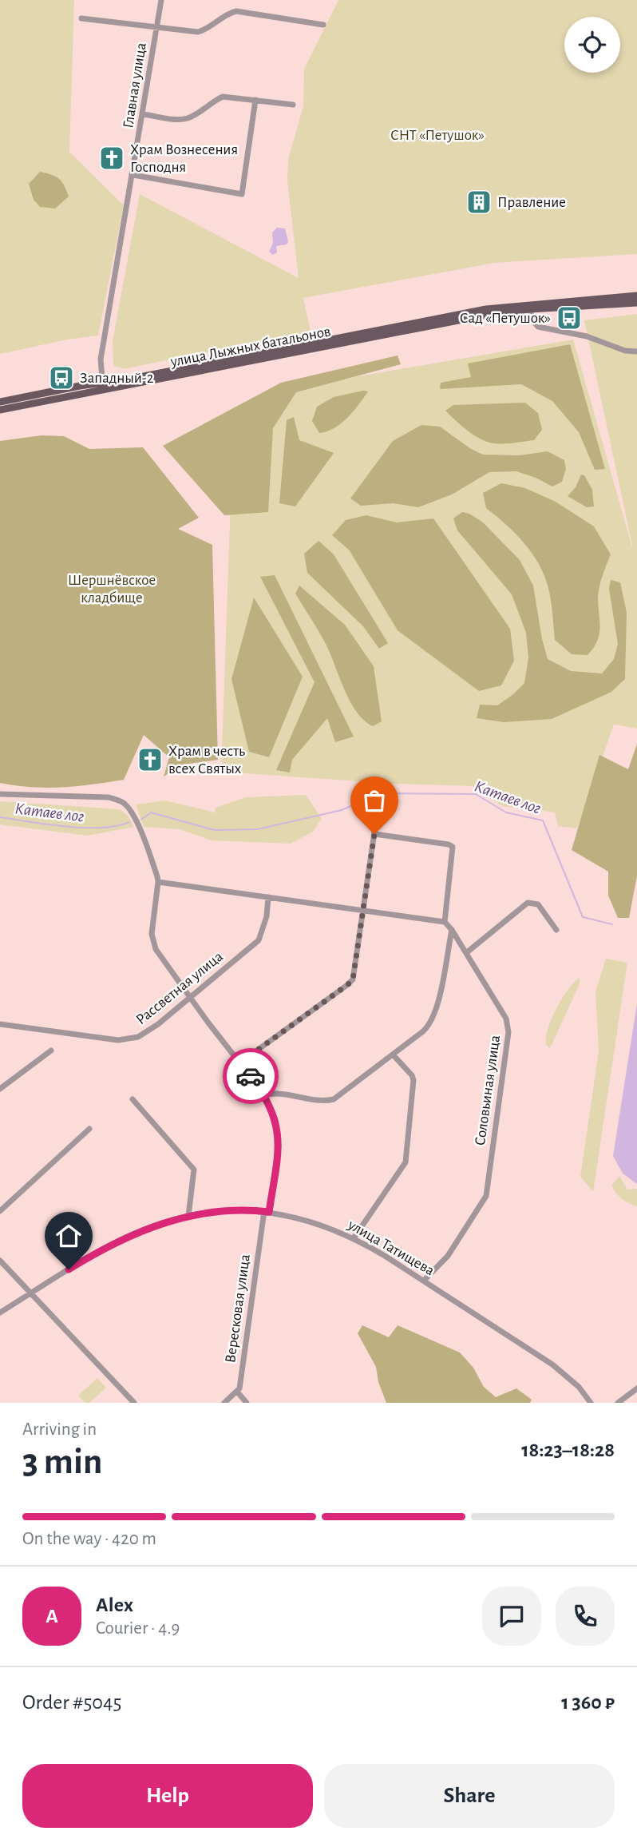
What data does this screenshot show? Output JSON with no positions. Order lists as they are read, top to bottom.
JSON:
{
  "streets": {
    "main road": ["улица Лыжных батальонов"],
    "street": [
      "Главная улица",
      "Рассветная улица",
      "Соловьиная улица",
      "улица Татищева",
      "Вересковая улица"
    ]
  },
  "crossings": [
    ["Главная улица", "улица Лыжных батальонов"],
    ["Рассветная улица", "Вересковая улица"],
    ["Соловьиная улица", "улица Татищева"],
    ["улица Татищева", "Вересковая улица"]
  ],
  "water": ["Катаев лог"],
  "parks": ["СНТ «Петушок»", "Шершнёвское кладбище"],
  "places": {
    "church": ["Храм Вознесения Господня", "Храм в честь всех Святых"],
    "building": ["Правление"],
    "bus stop": ["Сад «Петушок»", "Западный-2"]
  },
  "page": {
    "heading": ["3 min", "Arriving in", "18:23–18:28"],
    "panel": [
      "Alex",
      "Courier · 4.9",
      "Order #5045",
      "1 360 ₽"
    ],
    "bar": "On the way · 420 m",
    "round": "A",
    "buttons": ["Help", "Share"]
  }
}
